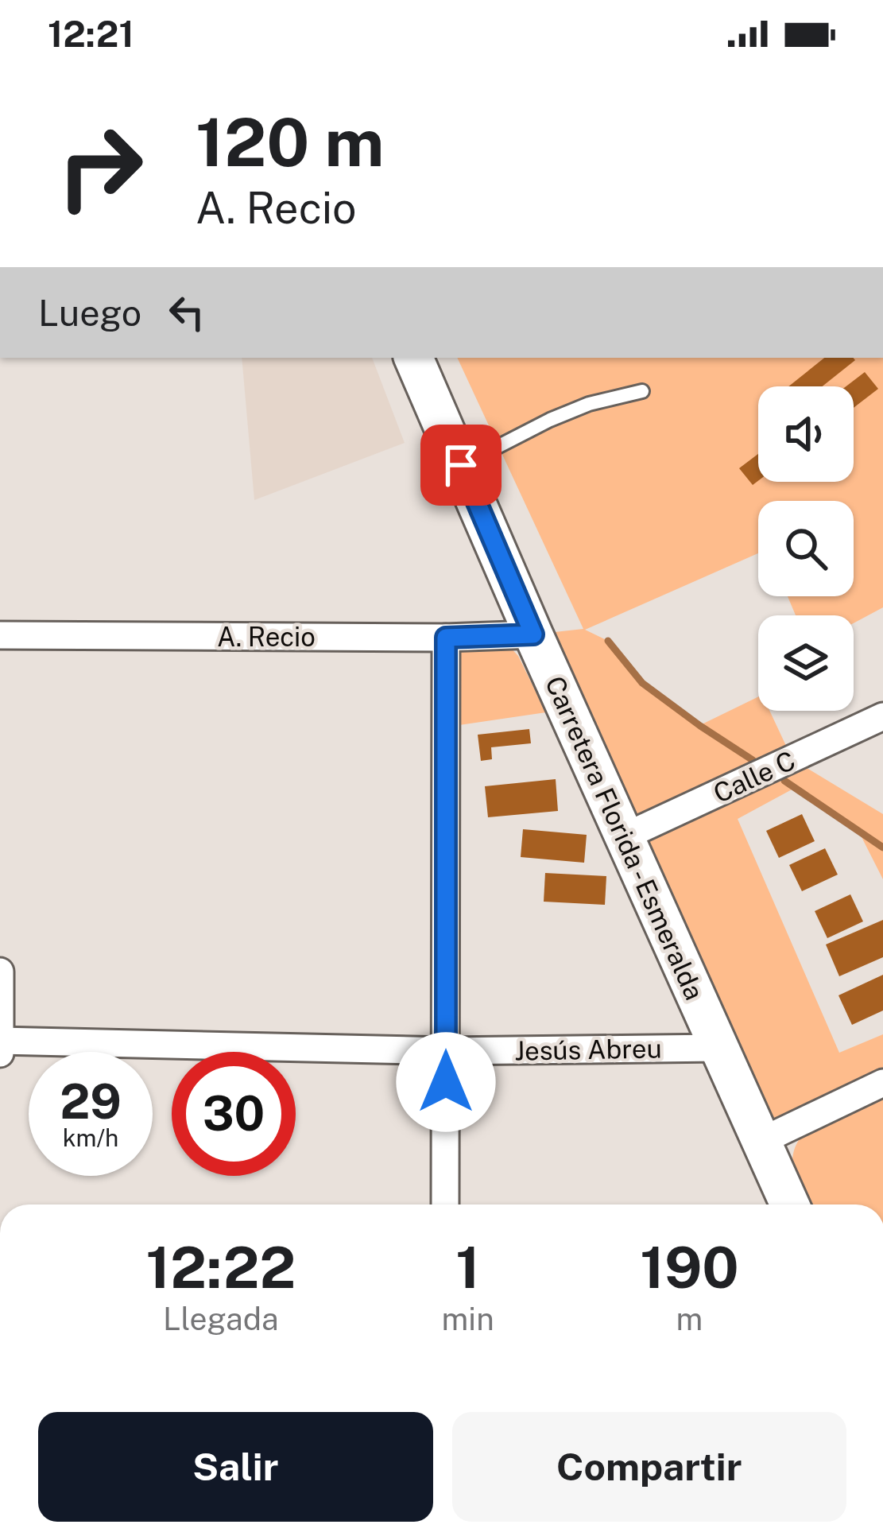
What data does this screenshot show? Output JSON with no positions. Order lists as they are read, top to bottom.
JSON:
{
  "streets": {
    "main road": ["Carretera Florida - Esmeralda"],
    "street": ["A. Recio", "Calle C", "Jesús Abreu"]
  },
  "crossings": [
    ["A. Recio", "Carretera Florida - Esmeralda"],
    ["Calle C", "Carretera Florida - Esmeralda"],
    ["Carretera Florida - Esmeralda", "Jesús Abreu"]
  ],
  "page": {
    "status": "12:21",
    "turn": ["120 m", "A. Recio"],
    "then": "Luego",
    "speed": "29 km/h",
    "limit": "30",
    "eta": [
      "12:22",
      "Llegada",
      "1",
      "min",
      "190",
      "m"
    ],
    "buttons": ["Salir", "Compartir"]
  }
}
